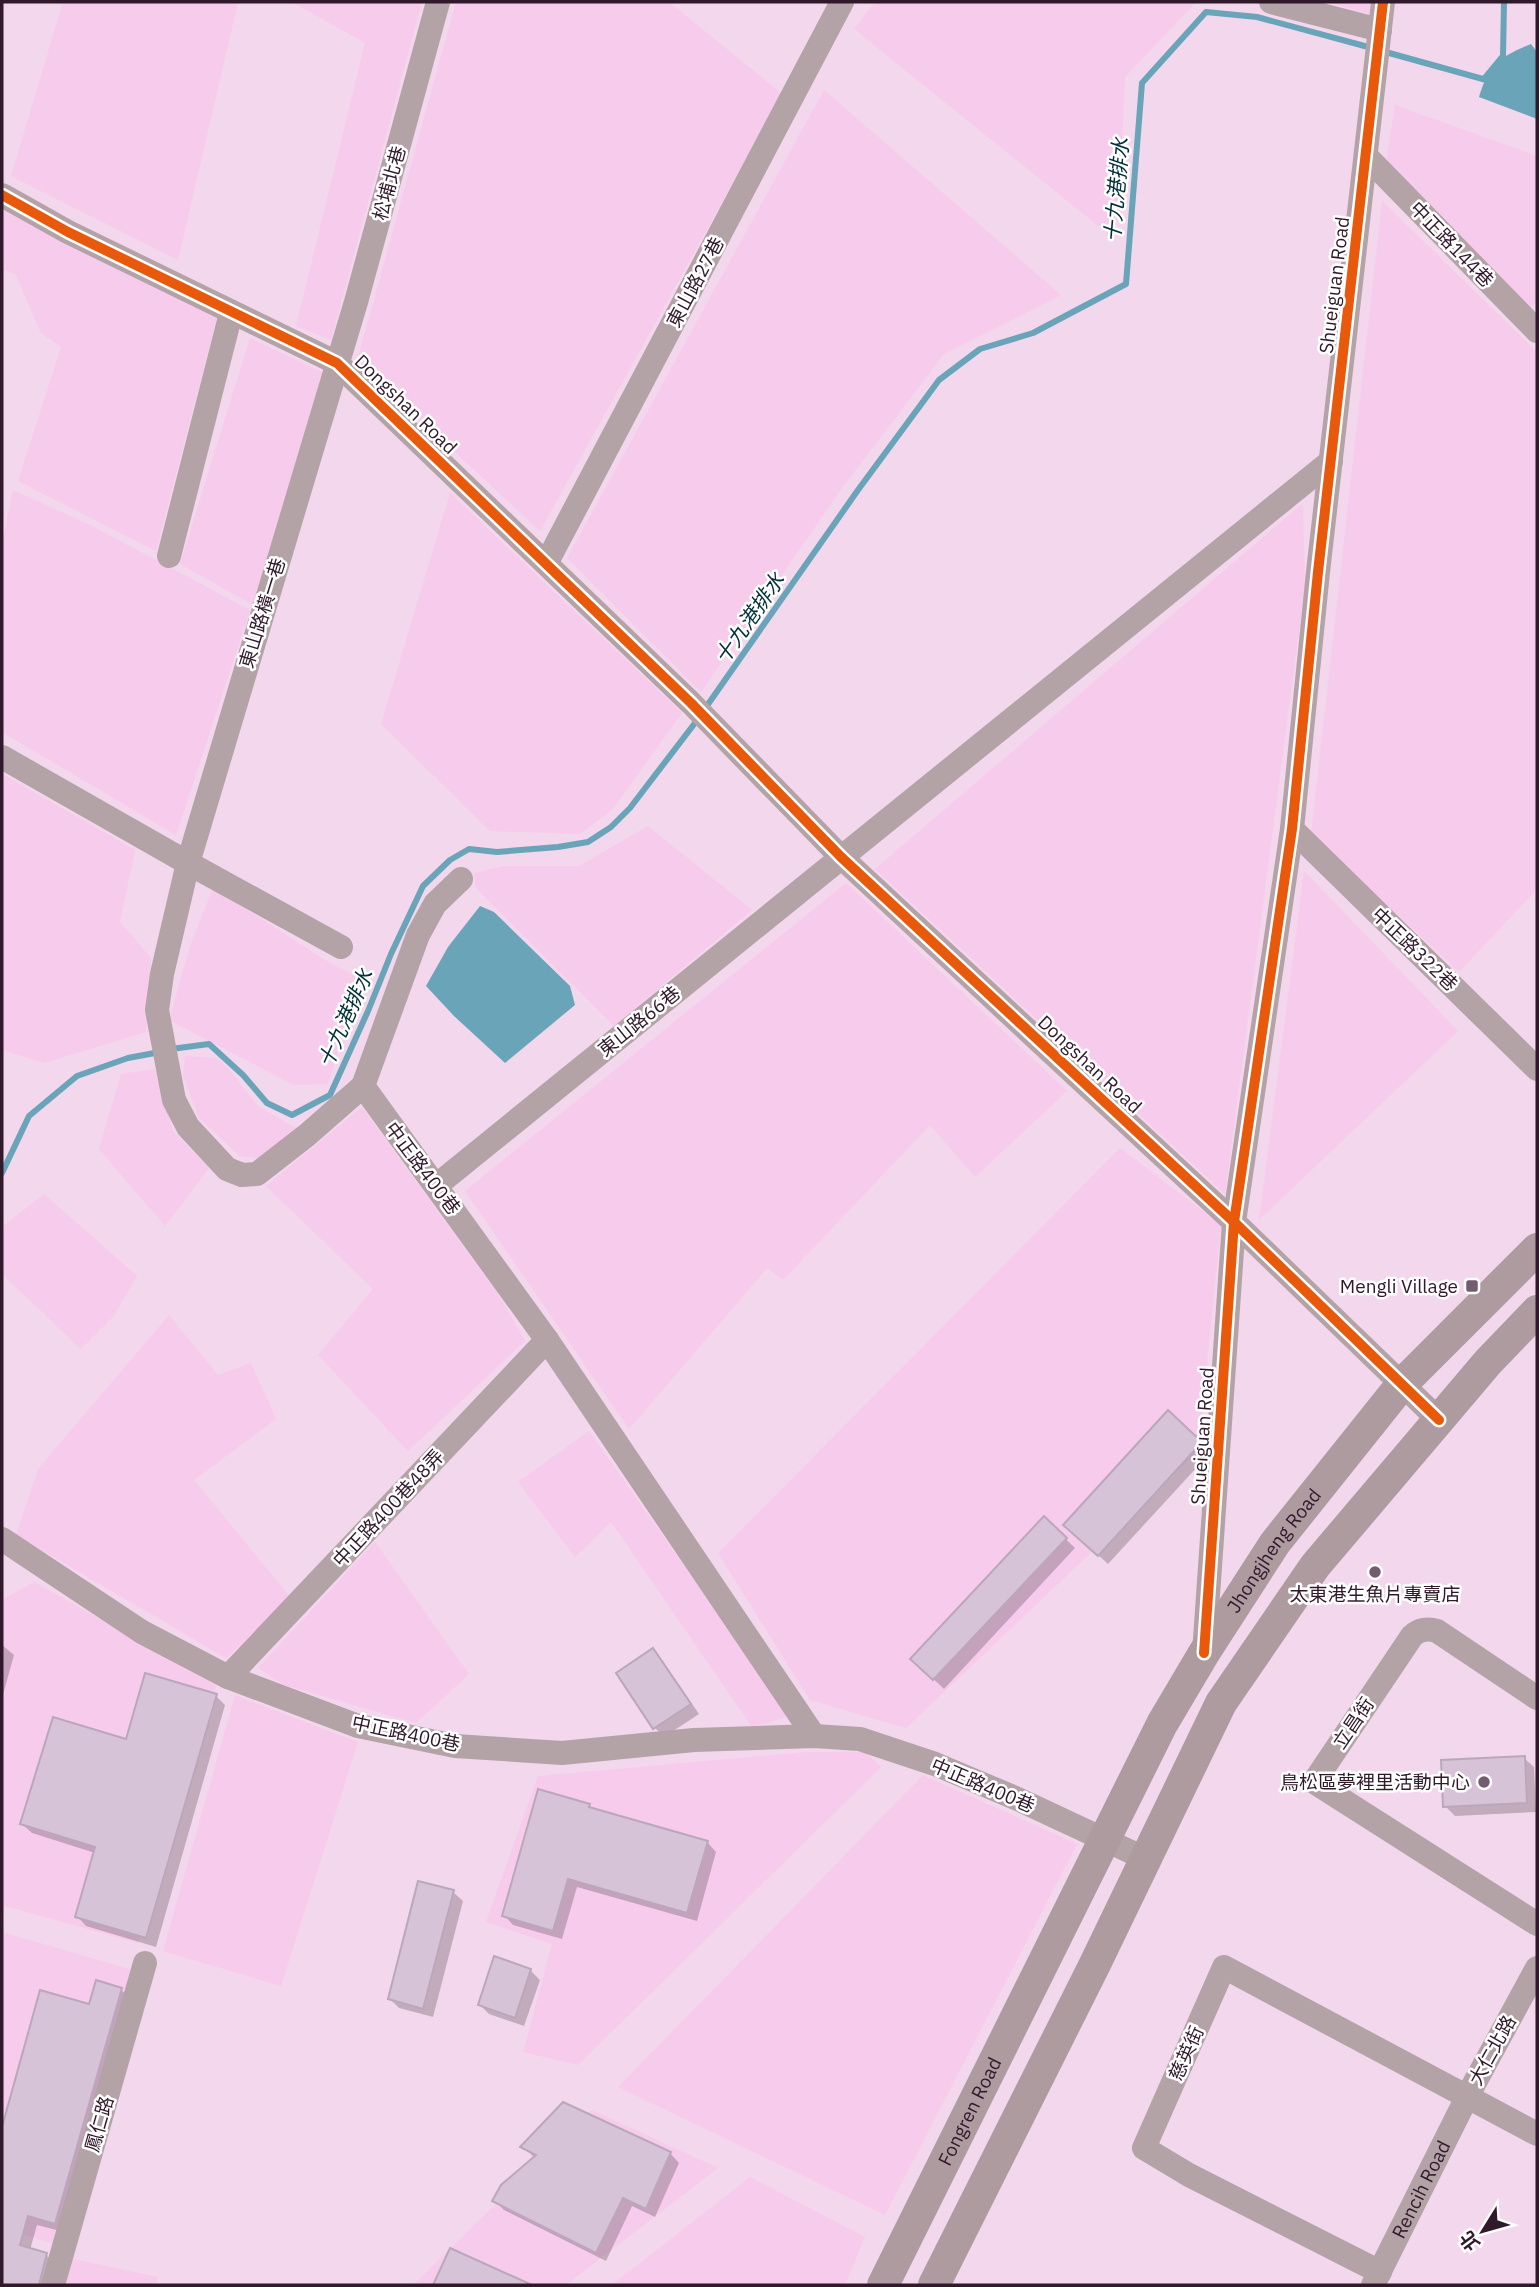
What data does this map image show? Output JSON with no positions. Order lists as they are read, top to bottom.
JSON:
{
  "streets": {
    "main road": ["Jhongjheng Road", "Fongren Road"],
    "street": [
      "松埔北巷",
      "中正路144巷",
      "東山路27巷",
      "Shueiguan Road",
      "Dongshan Road",
      "東山路橫一巷",
      "中正路322巷",
      "東山路66巷",
      "中正路400巷",
      "中正路400巷48弄",
      "立昌街",
      "大仁北路",
      "慈英街",
      "鳳仁路",
      "Rencih Road"
    ]
  },
  "crossings": [
    ["松埔北巷", "Dongshan Road"],
    ["松埔北巷", "東山路橫一巷"],
    ["中正路144巷", "Shueiguan Road"],
    ["東山路27巷", "Dongshan Road"],
    ["Shueiguan Road", "Dongshan Road"],
    ["Shueiguan Road", "中正路322巷"],
    ["Shueiguan Road", "東山路66巷"],
    ["Shueiguan Road", "Jhongjheng Road"],
    ["Dongshan Road", "東山路橫一巷"],
    ["Dongshan Road", "東山路66巷"],
    ["Dongshan Road", "Jhongjheng Road"],
    ["東山路橫一巷", "中正路400巷"],
    ["東山路66巷", "中正路400巷"],
    ["中正路400巷", "中正路400巷48弄"],
    ["中正路400巷", "Jhongjheng Road"],
    ["Jhongjheng Road", "Fongren Road"],
    ["大仁北路", "慈英街"],
    ["大仁北路", "Rencih Road"],
    ["慈英街", "Rencih Road"]
  ],
  "water": ["十九港排水"],
  "places": {
    "transit": ["Mengli Village"],
    "other": ["太東港生魚片專賣店", "鳥松區夢裡里活動中心"]
  },
  "north": "bottom left"
}
